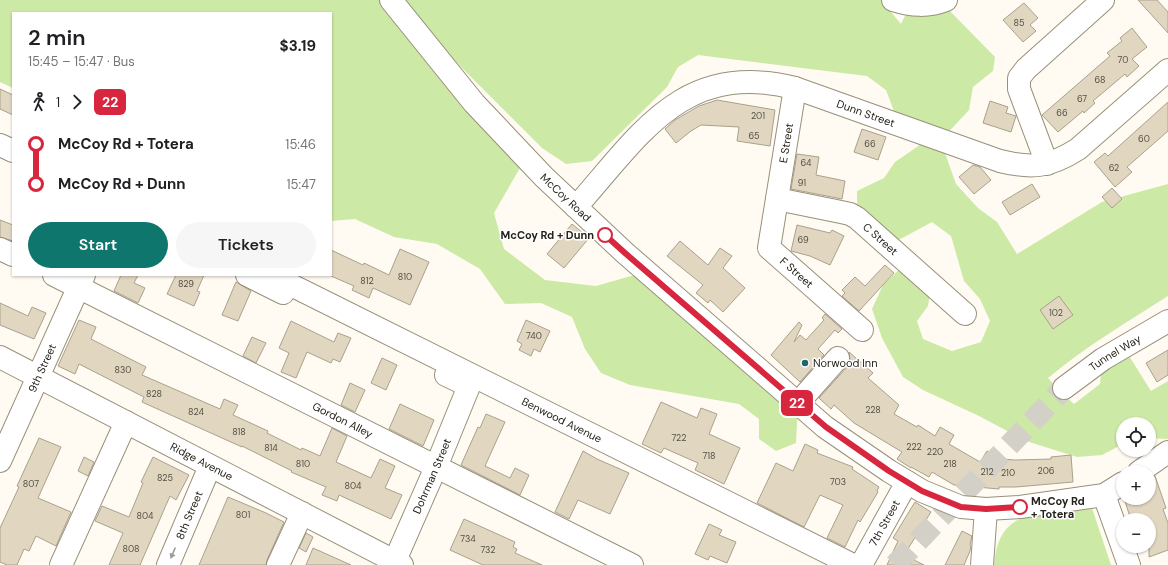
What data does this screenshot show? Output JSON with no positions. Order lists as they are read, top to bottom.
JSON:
{
  "streets": {
    "street": [
      "Dunn Street",
      "E Street",
      "McCoy Road",
      "C Street",
      "F Street",
      "Tunnel Way",
      "9th Street",
      "Benwood Avenue",
      "Gordon Alley",
      "Ridge Avenue",
      "Dohrman Street",
      "8th Street",
      "7th Street"
    ]
  },
  "crossings": [
    ["Dunn Street", "E Street"],
    ["Dunn Street", "McCoy Road"],
    ["E Street", "C Street"],
    ["E Street", "F Street"],
    ["McCoy Road", "7th Street"],
    ["C Street", "F Street"],
    ["9th Street", "Gordon Alley"],
    ["9th Street", "Ridge Avenue"],
    ["Gordon Alley", "Dohrman Street"],
    ["Ridge Avenue", "Dohrman Street"],
    ["Ridge Avenue", "8th Street"]
  ],
  "places": ["McCoy Rd + Dunn", "Norwood Inn", "McCoy Rd + Totera"],
  "lines": ["bus line 22"],
  "house_numbers": [
    "85",
    "70",
    "68",
    "67",
    "66",
    "201",
    "65",
    "60",
    "66",
    "64",
    "62",
    "91",
    "69",
    "810",
    "812",
    "829",
    "102",
    "740",
    "830",
    "828",
    "228",
    "824",
    "818",
    "722",
    "222",
    "814",
    "220",
    "718",
    "810",
    "218",
    "206",
    "212",
    "210",
    "825",
    "703",
    "807",
    "804",
    "801",
    "804",
    "734",
    "808",
    "732"
  ],
  "page": {
    "on_map": "22",
    "heading": ["2 min", "15:45 – 15:47 · Bus", "$3.19"],
    "legs": ["1", "22"],
    "list": [
      {
        "name": "McCoy Rd + Totera",
        "value": "15:46"
      },
      {
        "name": "McCoy Rd + Dunn",
        "value": "15:47"
      }
    ],
    "buttons": ["Start", "Tickets"],
    "map_buttons": ["+", "−"]
  }
}
